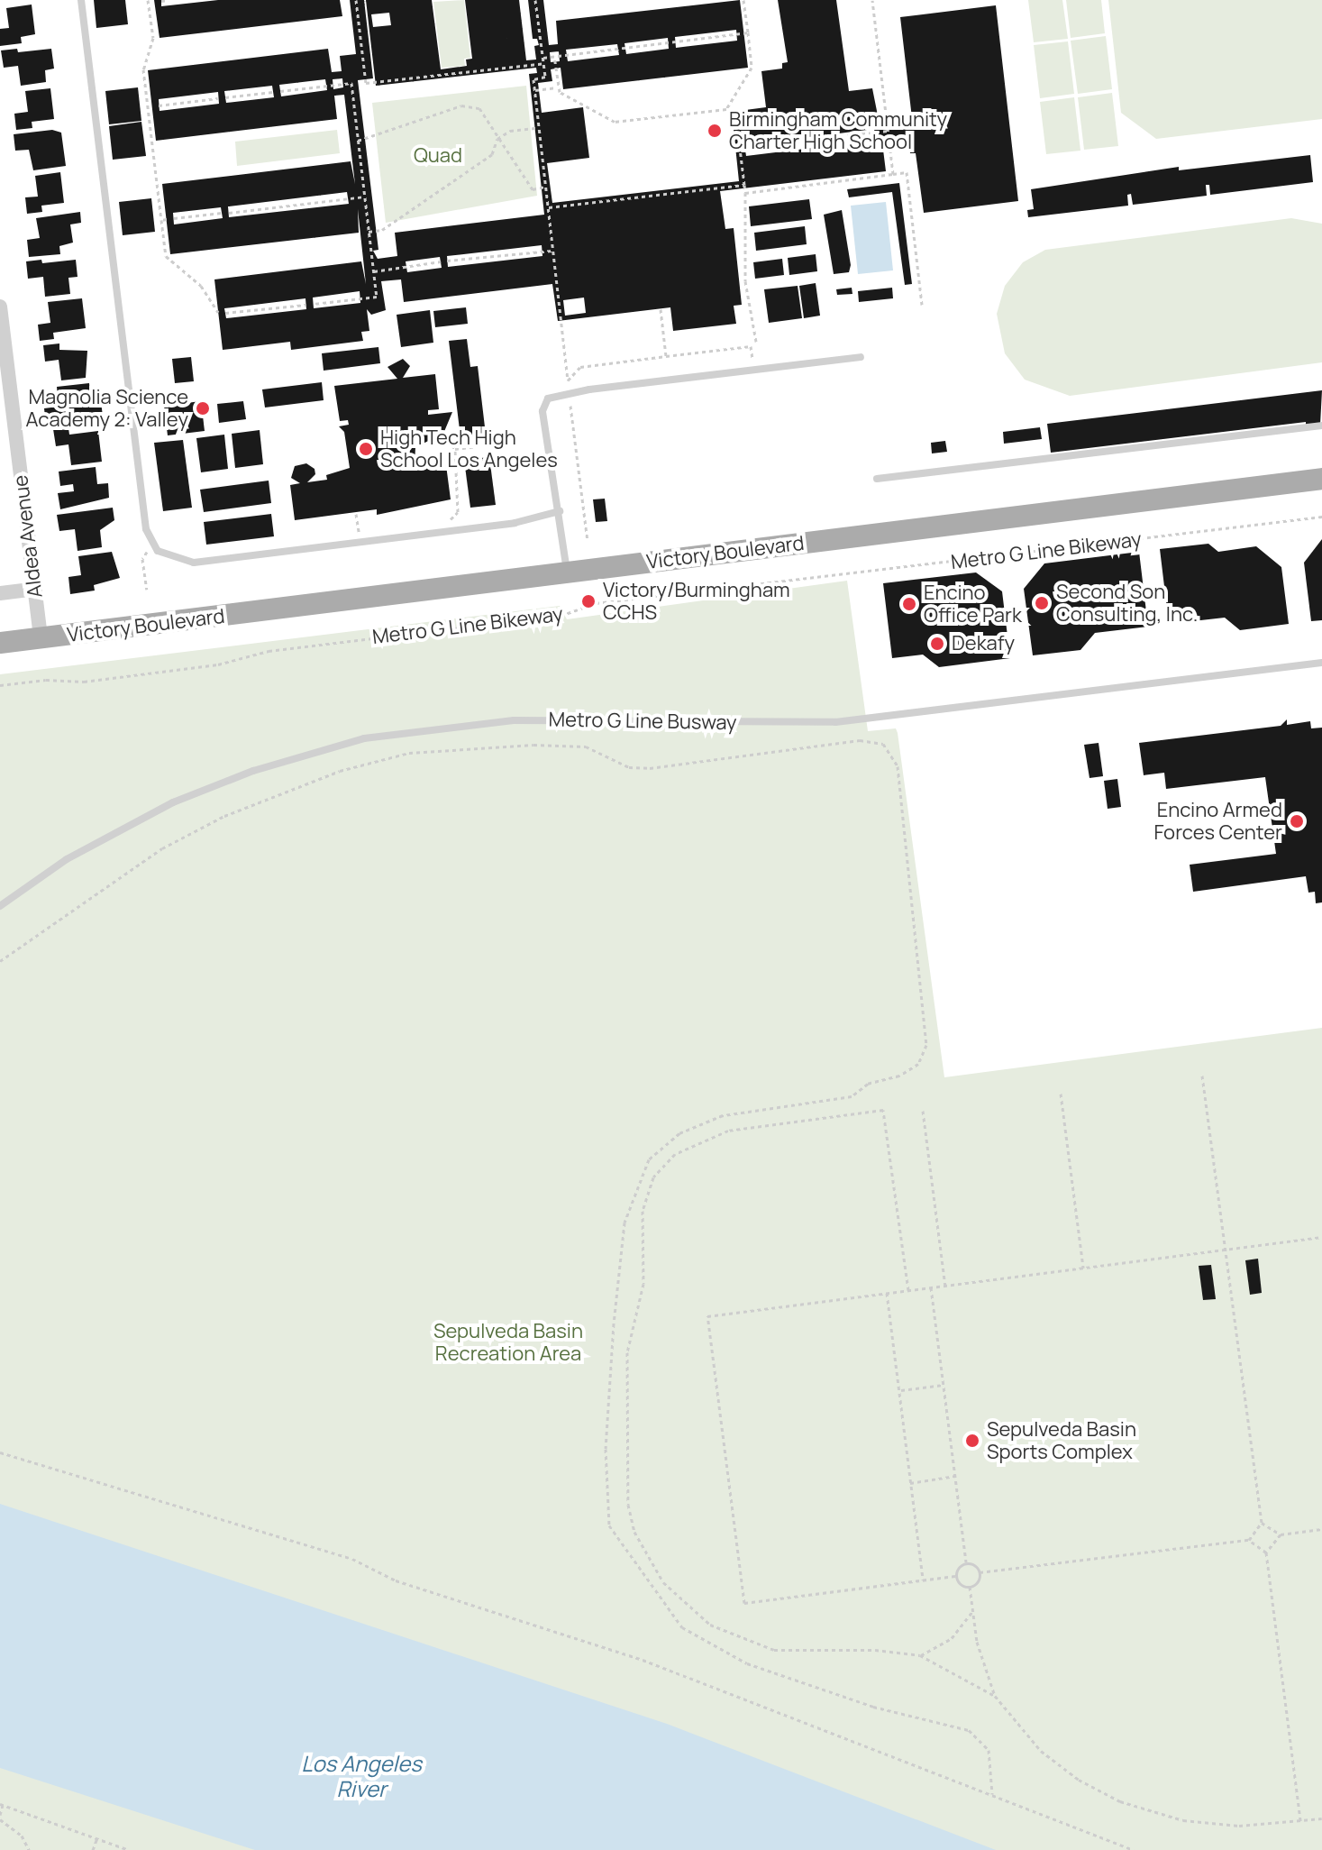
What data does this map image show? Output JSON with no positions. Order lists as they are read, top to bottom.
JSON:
{
  "streets": {
    "main road": ["Victory Boulevard"],
    "street": ["Aldea Avenue"],
    "lane": ["Metro G Line Busway"],
    "path": ["Metro G Line Bikeway"]
  },
  "crossings": [
    ["Aldea Avenue", "Victory Boulevard"]
  ],
  "water": ["Los Angeles River"],
  "parks": ["Quad", "Sepulveda Basin Recreation Area"],
  "places": [
    "Birmingham Community Charter High School",
    "Magnolia Science Academy 2: Valley",
    "High Tech High School Los Angeles",
    "Victory/Burmingham CCHS",
    "Second Son Consulting, Inc.",
    "Encino Office Park",
    "Dekafy",
    "Encino Armed Forces Center",
    "Sepulveda Basin Sports Complex"
  ]
}
